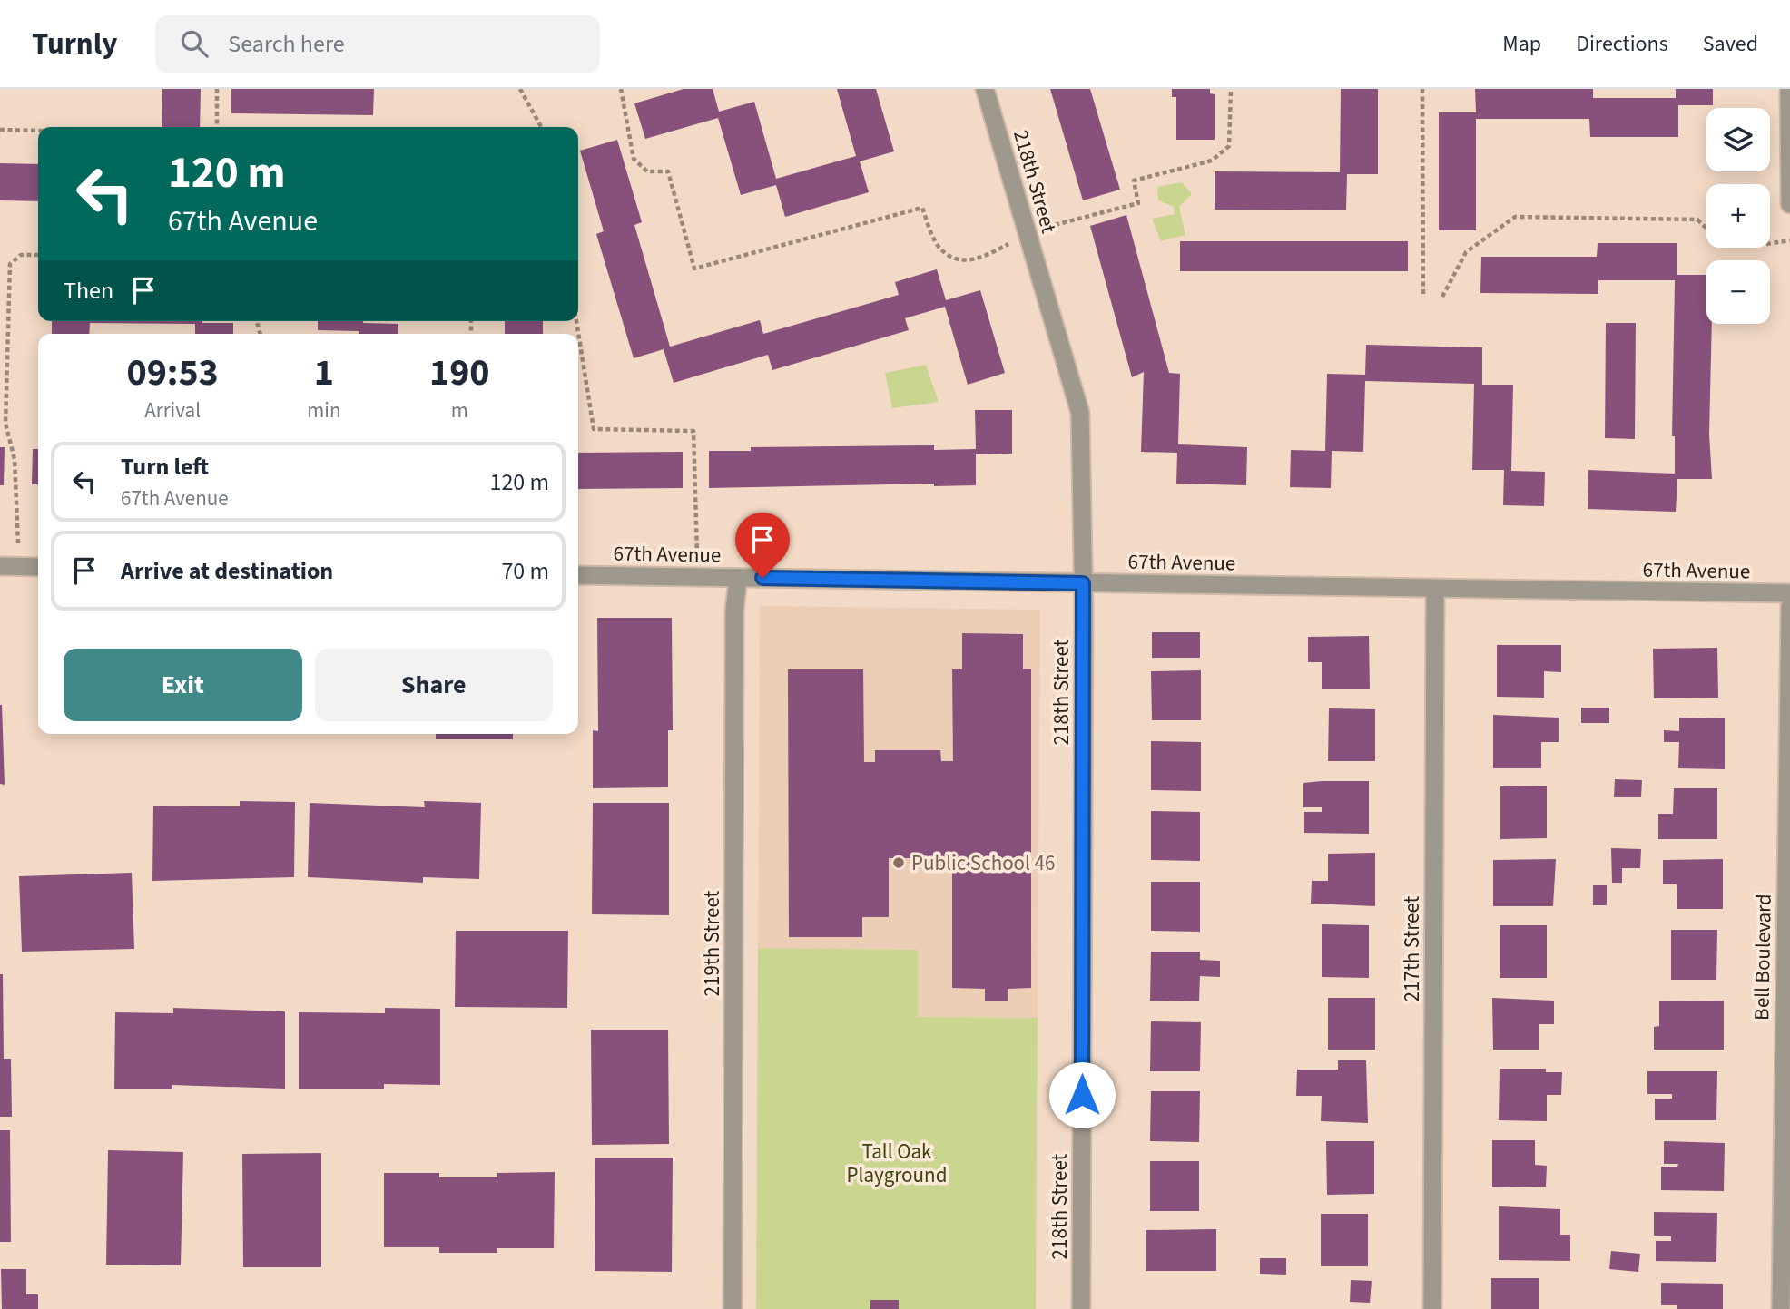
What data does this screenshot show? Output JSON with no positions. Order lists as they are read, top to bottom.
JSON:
{
  "streets": {
    "street": [
      "218th Street",
      "67th Avenue",
      "219th Street",
      "217th Street",
      "Bell Boulevard"
    ]
  },
  "crossings": [
    ["218th Street", "67th Avenue"],
    ["67th Avenue", "219th Street"],
    ["67th Avenue", "217th Street"]
  ],
  "parks": ["Tall Oak Playground"],
  "places": ["Public School 46"],
  "page": {
    "header": "Turnly",
    "search": "Search here",
    "nav": ["Map", "Directions", "Saved"],
    "map_buttons": ["+", "−"],
    "turn": ["120 m", "67th Avenue"],
    "then": "Then",
    "eta": [
      "09:53",
      "Arrival",
      "1",
      "min",
      "190",
      "m"
    ],
    "list": [
      {
        "name": "Turn left",
        "note": "67th Avenue",
        "value": "120 m"
      },
      {
        "name": "Arrive at destination",
        "value": "70 m"
      }
    ],
    "buttons": ["Exit", "Share"]
  }
}
